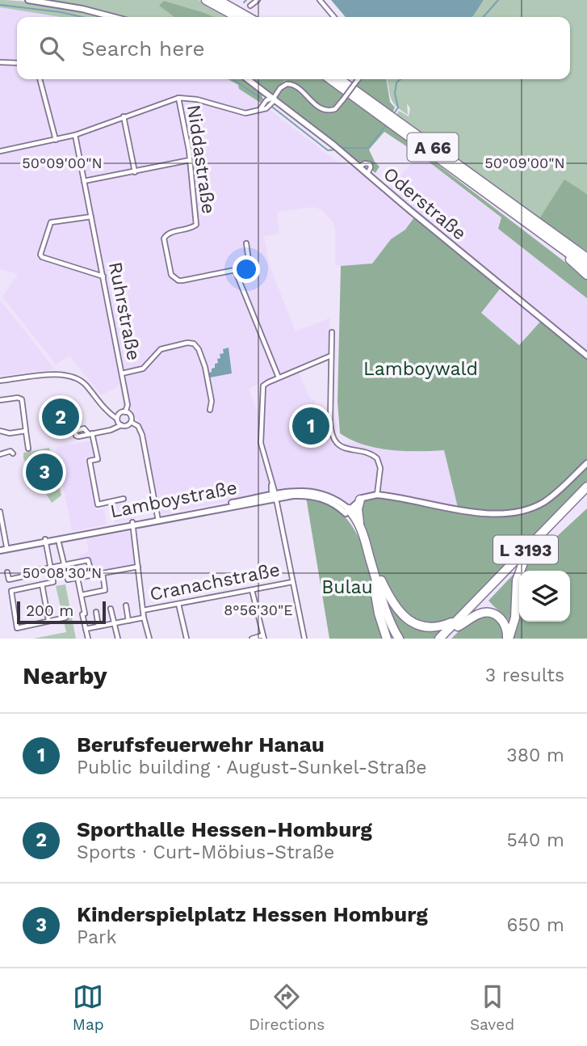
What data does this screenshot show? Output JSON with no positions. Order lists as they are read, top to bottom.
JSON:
{
  "streets": {
    "highway": ["A 66", "L 3193"],
    "street": [
      "Niddastraße",
      "Oderstraße",
      "Ruhrstraße",
      "Lamboystraße",
      "Cranachstraße"
    ]
  },
  "parks": ["Lamboywald", "Bulau"],
  "scale_bar": "200 m",
  "page": {
    "search": "Search here",
    "pins": ["2", "1", "3"],
    "scale": "200 m",
    "heading": ["Nearby", "3 results"],
    "list": [
      {
        "mark": "1",
        "name": "Berufsfeuerwehr Hanau",
        "note": "Public building · August-Sunkel-Straße",
        "value": "380 m"
      },
      {
        "mark": "2",
        "name": "Sporthalle Hessen-Homburg",
        "note": "Sports · Curt-Möbius-Straße",
        "value": "540 m"
      },
      {
        "mark": "3",
        "name": "Kinderspielplatz Hessen Homburg",
        "note": "Park",
        "value": "650 m"
      }
    ],
    "nav": ["Map", "Directions", "Saved"]
  },
  "coordinates": ["50°09'00\"N", "50°08'30\"N", "8°56'30\"E"]
}
